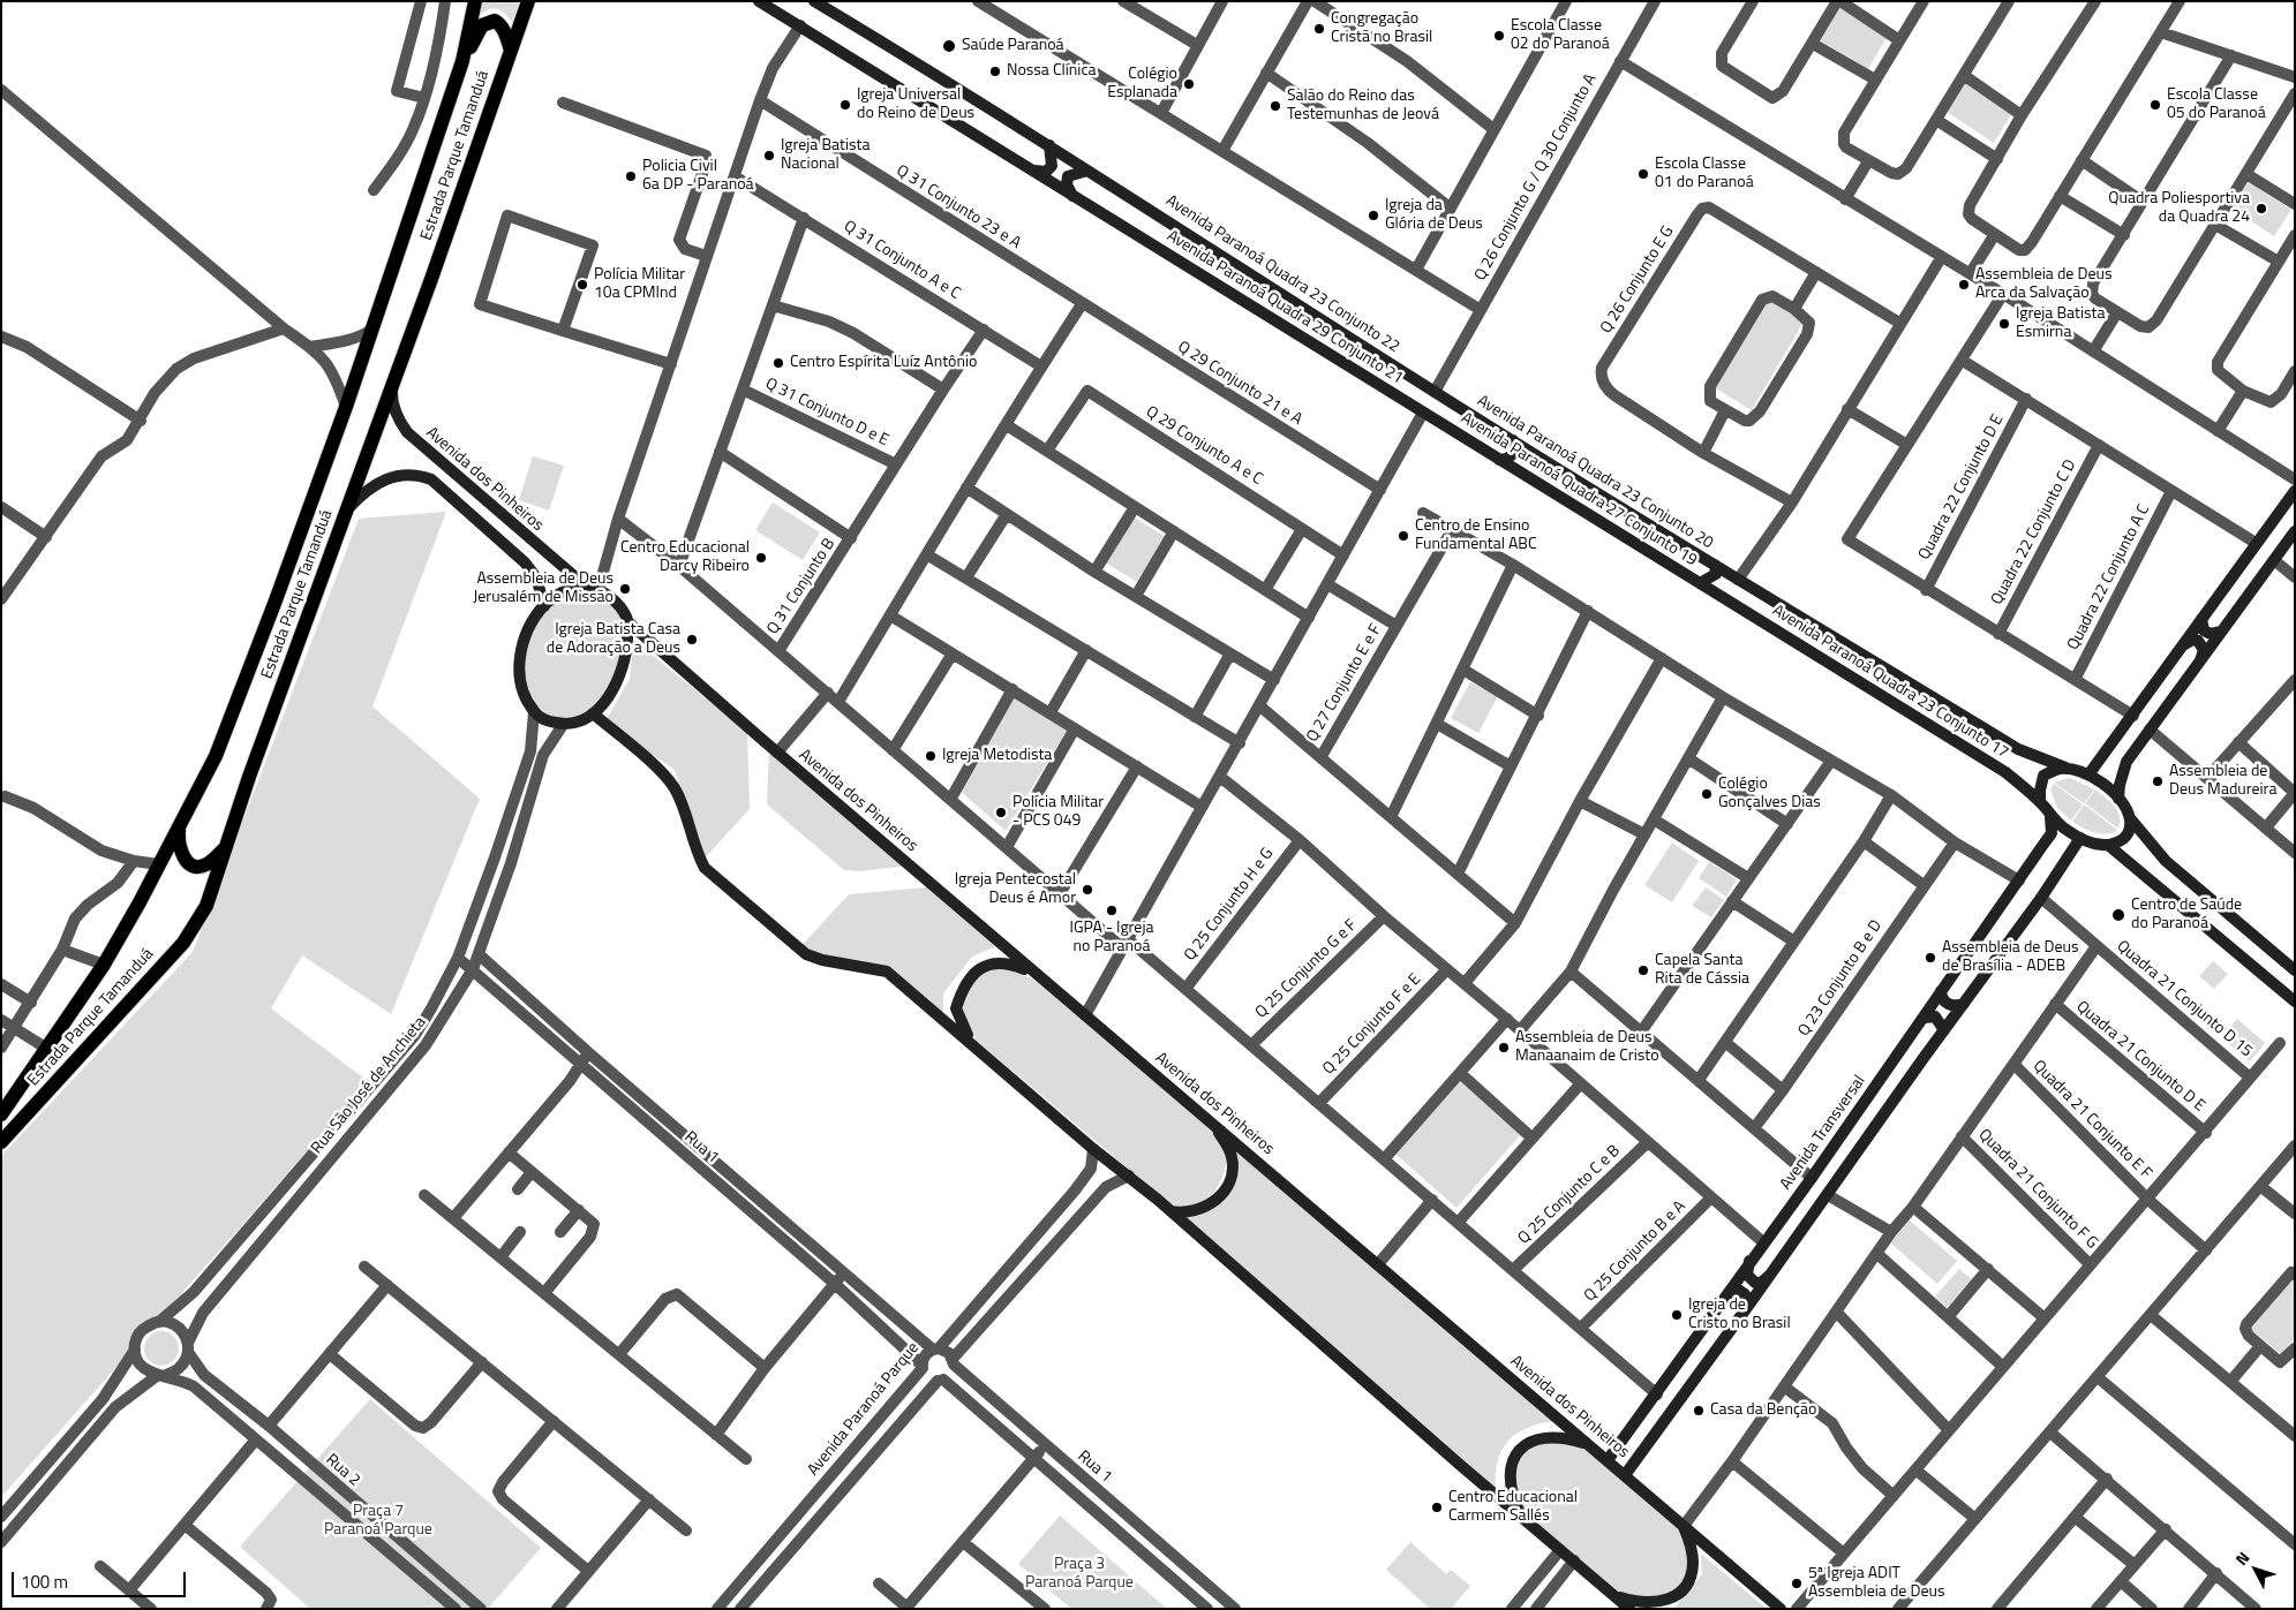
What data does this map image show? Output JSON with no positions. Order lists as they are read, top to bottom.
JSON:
{
  "streets": {
    "main road": ["Estrada Parque Tamanduá"],
    "street": [
      "Q 26 Conjunto G / Q 30 Conjunto A",
      "Q 31 Conjunto 23 e A",
      "Q 31 Conjunto A e C",
      "Avenida Paranoá Quadra 23 Conjunto 22",
      "Q 26 Conjunto E G",
      "Avenida Paranoá Quadra 29 Conjunto 21",
      "Q 29 Conjunto 21 e A",
      "Q 31 Conjunto D e E",
      "Q 29 Conjunto A e C",
      "Avenida Paranoá Quadra 23 Conjunto 20",
      "Avenida dos Pinheiros",
      "Quadra 22 Conjunto D E",
      "Avenida Paranoá Quadra 27 Conjunto 19",
      "Quadra 22 Conjunto C D",
      "Quadra 22 Conjunto A C",
      "Q 31 Conjunto B",
      "Avenida Paranoá Quadra 23 Conjunto 17",
      "Q 27 Conjunto E e F",
      "Q 25 Conjunto H e G",
      "Q 25 Conjunto G e F",
      "Q 23 Conjunto B e D",
      "Quadra 21 Conjunto D 15",
      "Q 25 Conjunto F e E",
      "Quadra 21 Conjunto D E",
      "Rua São José de Anchieta",
      "Quadra 21 Conjunto E F",
      "Avenida Transversal",
      "Rua 1",
      "Quadra 21 Conjunto F G",
      "Q 25 Conjunto C e B",
      "Q 25 Conjunto B e A",
      "Avenida Paranoá Parque",
      "Rua 2"
    ]
  },
  "crossings": [
    ["Estrada Parque Tamanduá", "Avenida dos Pinheiros"],
    ["Q 26 Conjunto G / Q 30 Conjunto A", "Avenida Paranoá Quadra 23 Conjunto 22"],
    ["Q 26 Conjunto G / Q 30 Conjunto A", "Avenida Paranoá Quadra 23 Conjunto 20"],
    ["Q 31 Conjunto 23 e A", "Q 29 Conjunto 21 e A"],
    ["Q 31 Conjunto A e C", "Q 31 Conjunto B"],
    ["Avenida Paranoá Quadra 23 Conjunto 22", "Avenida Paranoá Quadra 23 Conjunto 20"],
    ["Avenida Paranoá Quadra 29 Conjunto 21", "Avenida Paranoá Quadra 27 Conjunto 19"],
    ["Q 31 Conjunto D e E", "Q 31 Conjunto B"],
    ["Avenida Paranoá Quadra 23 Conjunto 20", "Avenida Paranoá Quadra 23 Conjunto 17"],
    ["Avenida Paranoá Quadra 23 Conjunto 20", "Avenida Transversal"],
    ["Avenida dos Pinheiros", "Rua São José de Anchieta"],
    ["Avenida dos Pinheiros", "Avenida Transversal"],
    ["Avenida Paranoá Quadra 27 Conjunto 19", "Avenida Paranoá Quadra 23 Conjunto 17"],
    ["Avenida Paranoá Quadra 23 Conjunto 17", "Avenida Transversal"],
    ["Rua São José de Anchieta", "Rua 1"],
    ["Rua São José de Anchieta", "Rua 2"],
    ["Rua 1", "Avenida Paranoá Parque"]
  ],
  "parks": ["Praça 7 Paranoá Parque", "Praça 3 Paranoá Parque"],
  "places": [
    "Congregação Cristã no Brasil",
    "Escola Classe 02 do Paranoá",
    "Saúde Paranoá",
    "Nossa Clínica",
    "Colégio Esplanada",
    "Igreja Universal do Reino de Deus",
    "Escola Classe 05 do Paranoá",
    "Salão do Reino das Testemunhas de Jeová",
    "Igreja Batista Nacional",
    "Escola Classe 01 do Paranoá",
    "Policia Civil 6a DP - Paranoá",
    "Quadra Poliesportiva da Quadra 24",
    "Igreja da Glória de Deus",
    "Polícia Militar 10a CPMInd",
    "Assembleia de Deus Arca da Salvação",
    "Igreja Batista Esmirna",
    "Centro Espírita Luíz Antônio",
    "Centro de Ensino Fundamental ABC",
    "Centro Educacional Darcy Ribeiro",
    "Assembleia de Deus Jerusalém de Missão",
    "Igreja Batista Casa de Adoração a Deus",
    "Igreja Metodista",
    "Assembleia de Deus Madureira",
    "Colégio Gonçalves Dias",
    "Polícia Militar - PCS 049",
    "Igreja Pentecostal Deus é Amor",
    "IGPA - Igreja no Paranoá",
    "Centro de Saúde do Paranoá",
    "Assembleia de Deus de Brasília - ADEB",
    "Capela Santa Rita de Cássia",
    "Assembleia de Deus Manaanaim de Cristo",
    "Igreja de Cristo no Brasil",
    "Casa da Benção",
    "Centro Educacional Carmem Sallés",
    "5ª Igreja ADIT Assembleia de Deus"
  ],
  "scale_bar": "100 m",
  "north": "top left"
}
